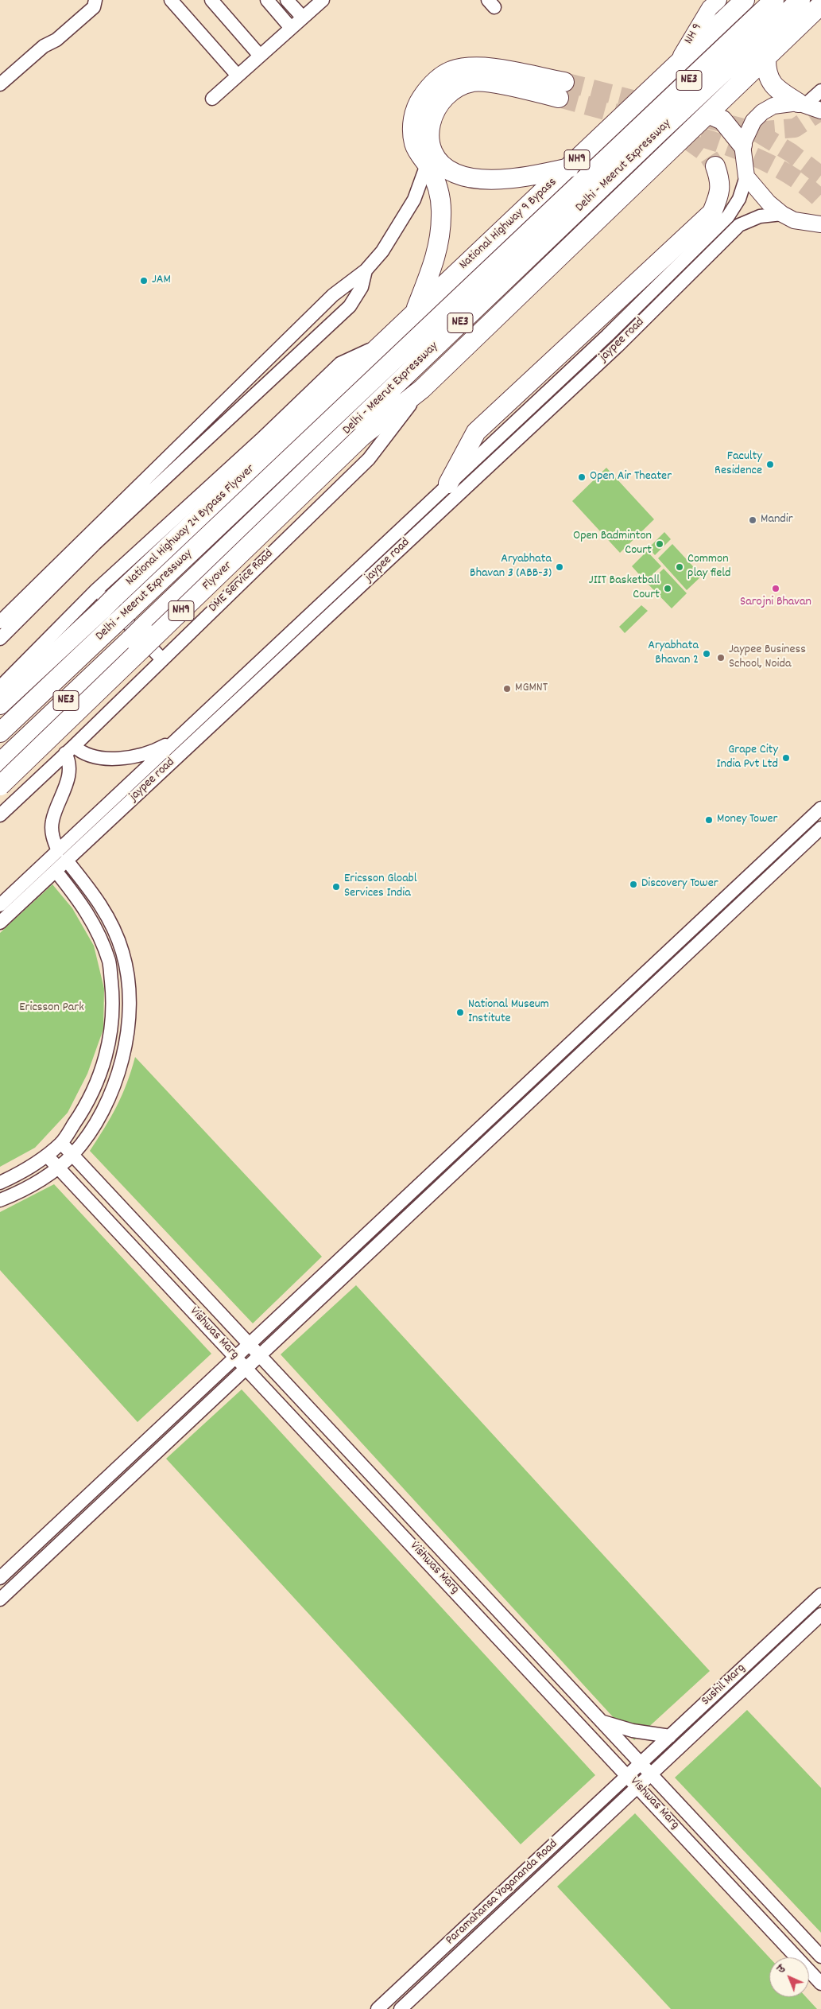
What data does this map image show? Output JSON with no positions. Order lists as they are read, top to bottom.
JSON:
{
  "streets": {
    "highway": [
      "NE3",
      "NH9",
      "Delhi - Meerut Expressway",
      "National Highway 9 Bypass",
      "National Highway 24 Bypass Flyover",
      "Flyover"
    ],
    "street": [
      "jaypee road",
      "DME Service Road",
      "Vishwas Marg",
      "Sushil Marg",
      "Paramahansa Yogananda Road"
    ]
  },
  "crossings": [
    ["National Highway 9 Bypass", "National Highway 24 Bypass Flyover"],
    ["Flyover", "DME Service Road"],
    ["Vishwas Marg", "Sushil Marg"],
    ["Vishwas Marg", "Paramahansa Yogananda Road"],
    ["Sushil Marg", "Paramahansa Yogananda Road"]
  ],
  "parks": ["Ericsson Park"],
  "places": [
    "JAM",
    "Faculty Residence",
    "Open Air Theater",
    "Mandir",
    "Open Badminton Court",
    "Aryabhata Bhavan 3 (ABB-3)",
    "Common play field",
    "JIIT Basketball Court",
    "Sarojni Bhavan",
    "Aryabhata Bhavan 2",
    "Jaypee Business School, Noida",
    "MGMNT",
    "Grape City India Pvt Ltd",
    "Money Tower",
    "Discovery Tower",
    "Ericsson Gloabl Services India",
    "National Museum Institute"
  ],
  "north": "top left"
}
